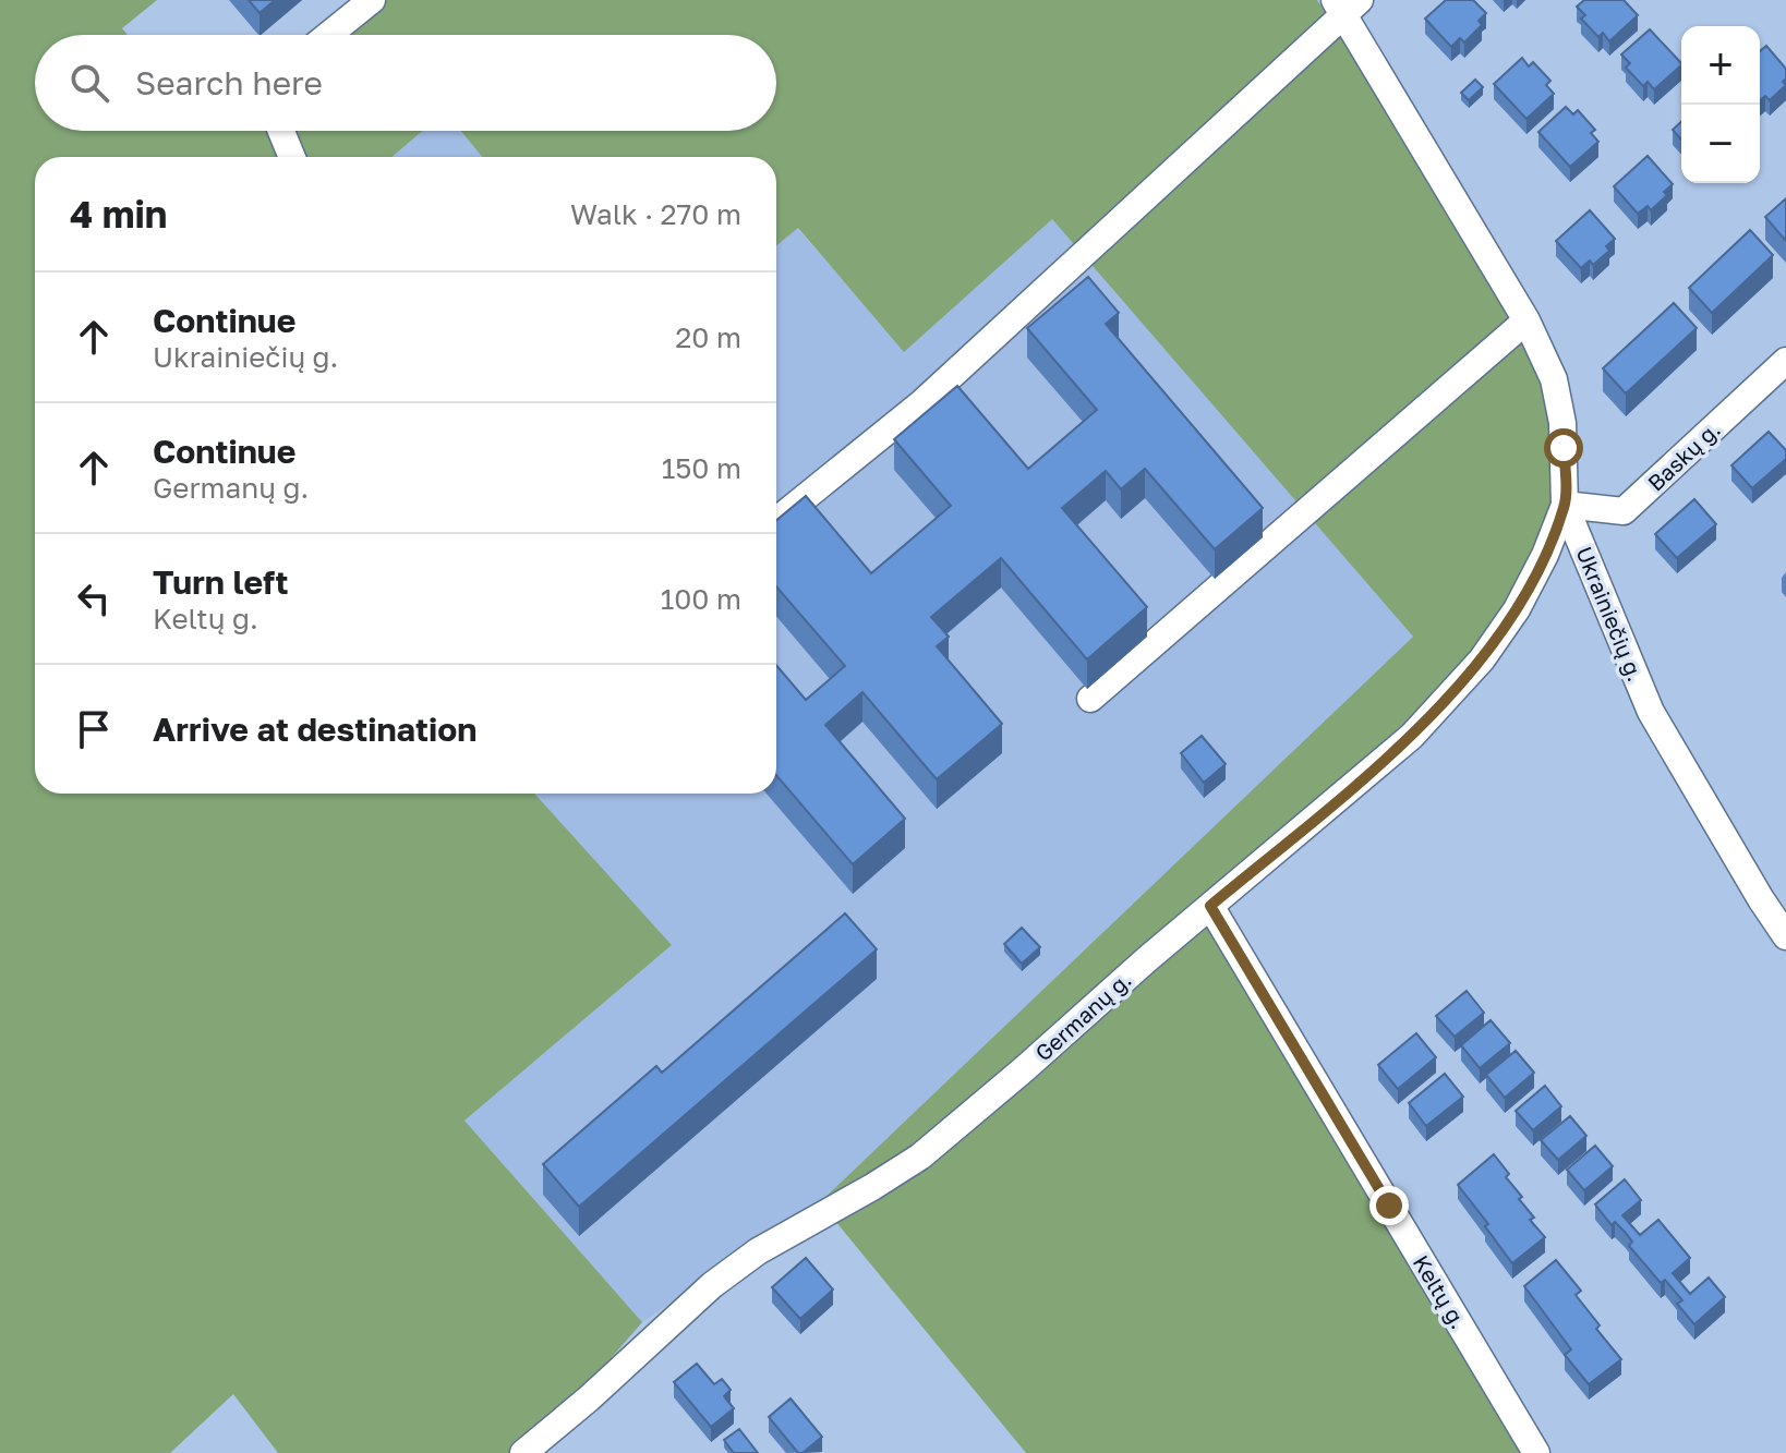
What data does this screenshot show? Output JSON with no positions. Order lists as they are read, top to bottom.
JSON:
{
  "streets": {
    "street": [
      "Baskų g.",
      "Ukrainiečių g.",
      "Germanų g.",
      "Keltų g."
    ]
  },
  "crossings": [
    ["Baskų g.", "Ukrainiečių g."],
    ["Baskų g.", "Germanų g."],
    ["Ukrainiečių g.", "Germanų g."],
    ["Germanų g.", "Keltų g."]
  ],
  "page": {
    "map_buttons": ["+", "−"],
    "search": "Search here",
    "heading": ["4 min", "Walk · 270 m"],
    "list": [
      ["Continue", "Ukrainiečių g.", "20 m"],
      ["Continue", "Germanų g.", "150 m"],
      ["Turn left", "Keltų g.", "100 m"],
      "Arrive at destination"
    ]
  }
}
